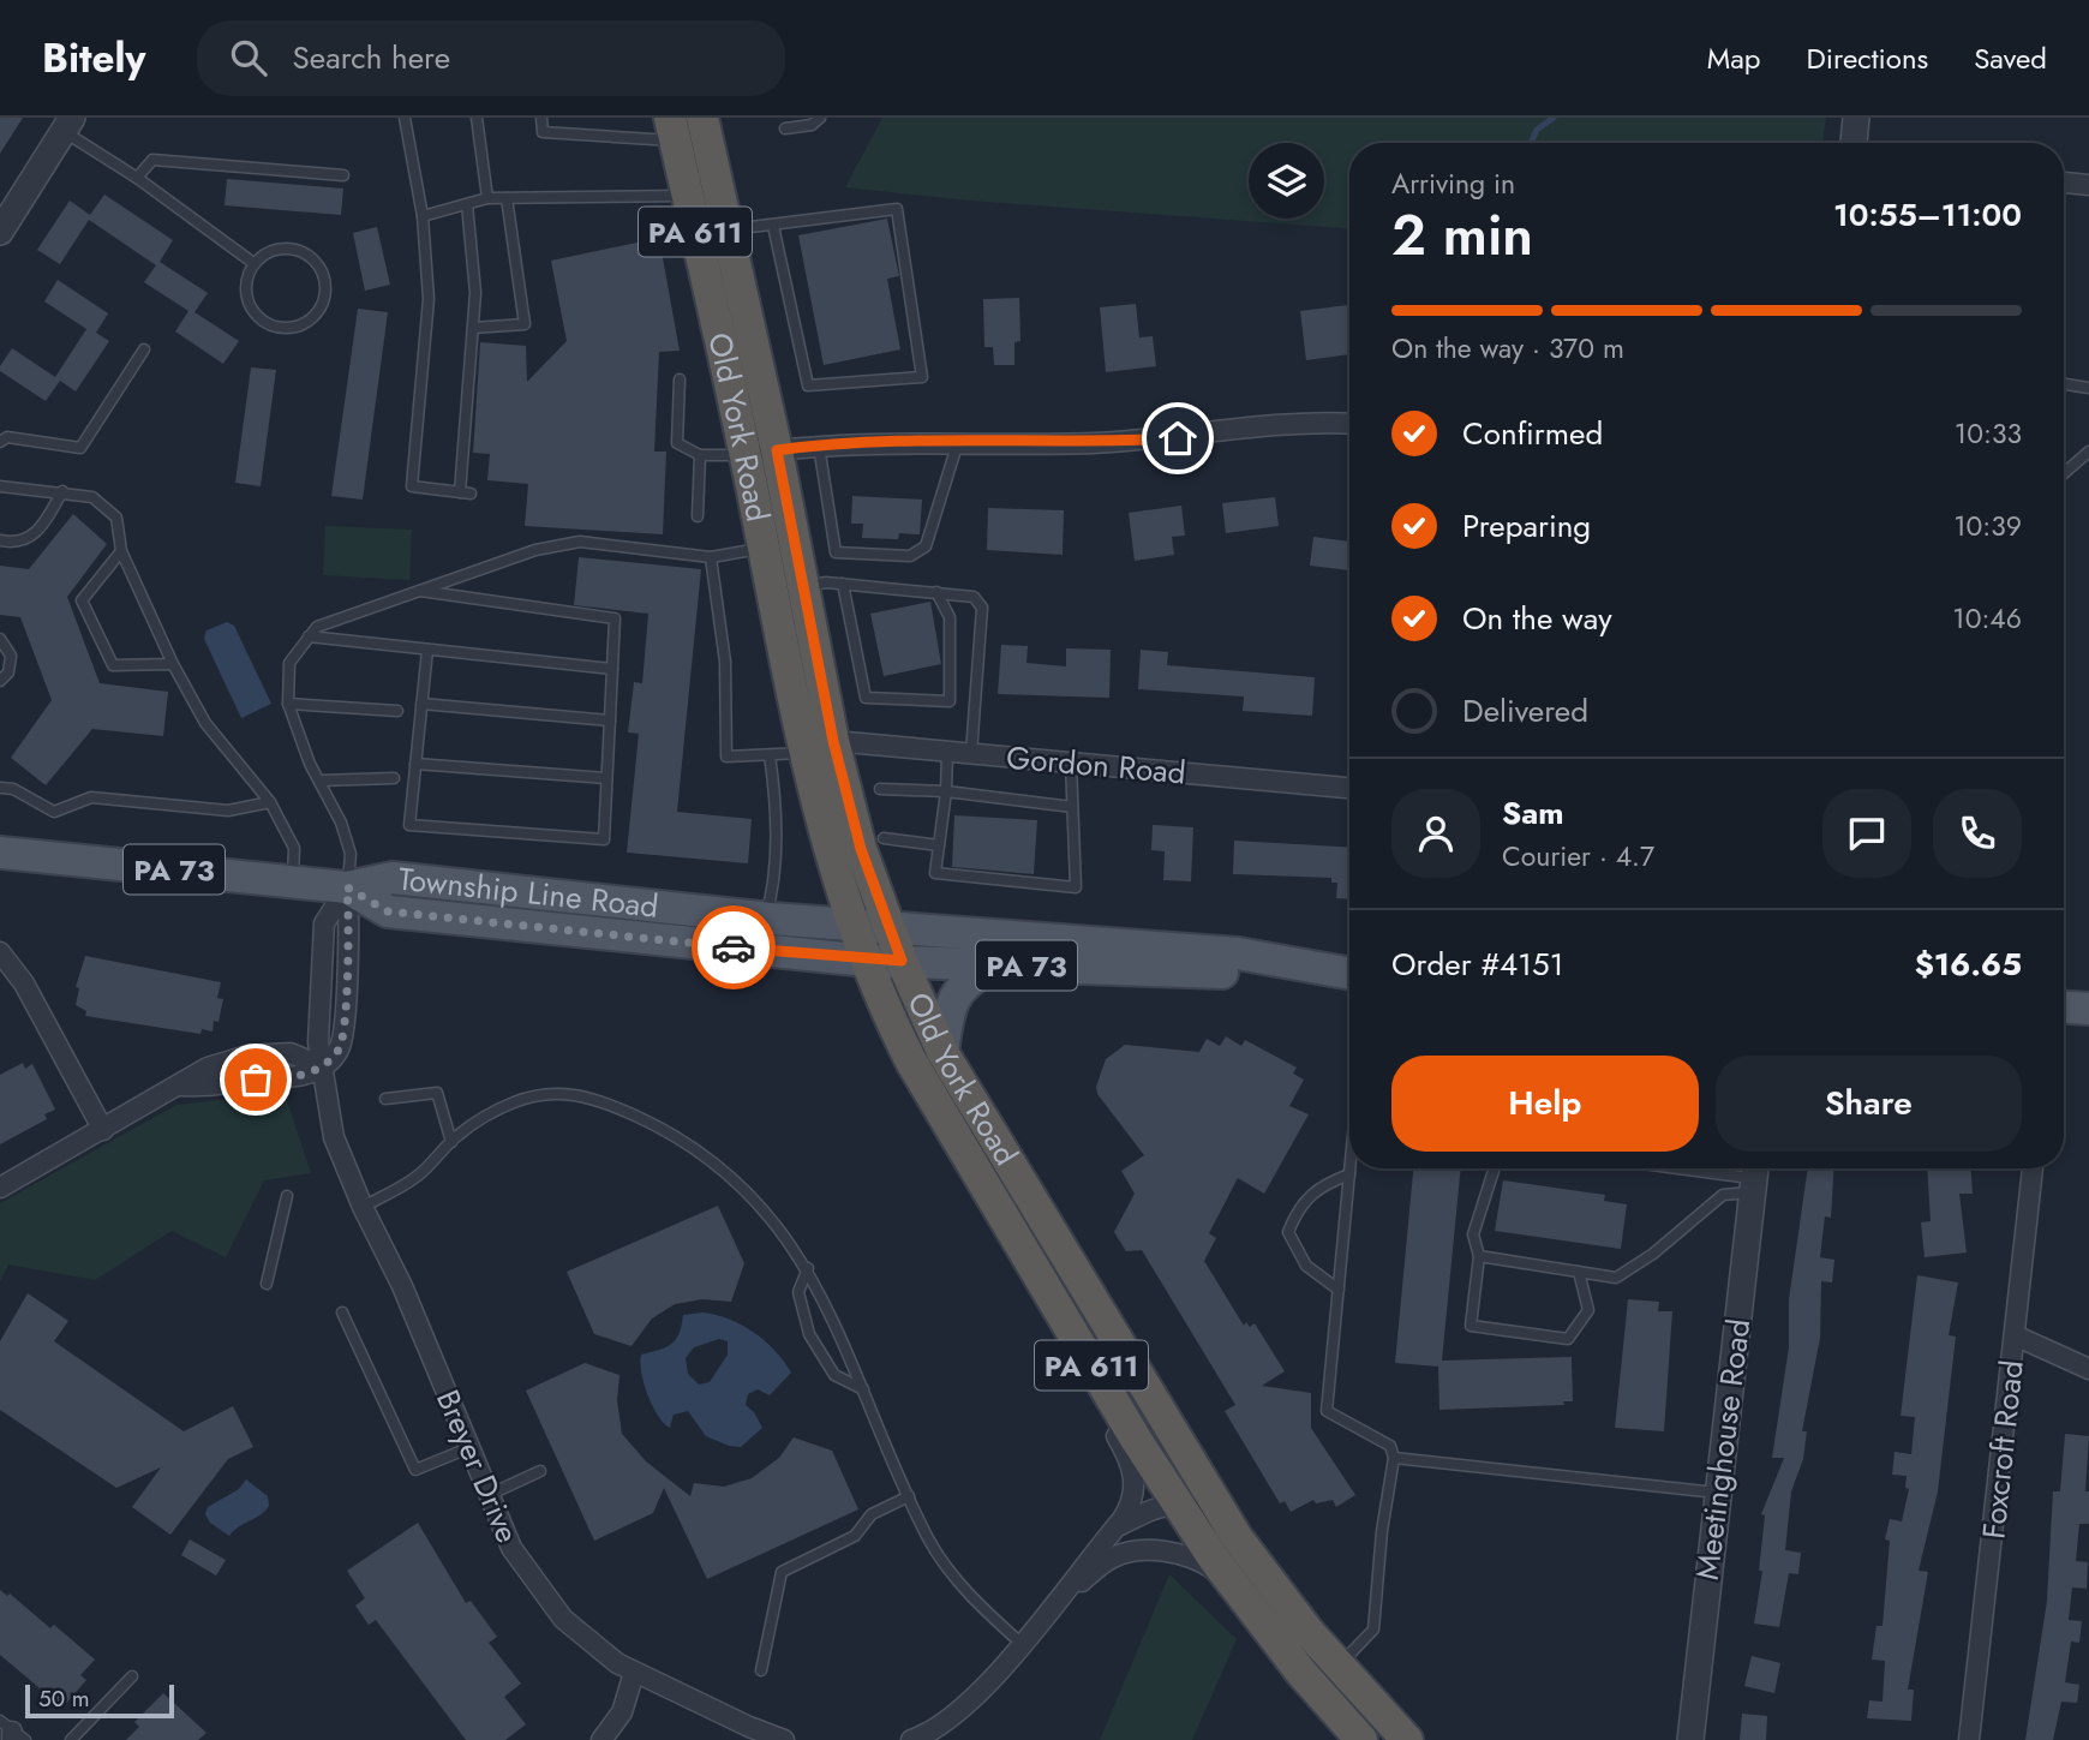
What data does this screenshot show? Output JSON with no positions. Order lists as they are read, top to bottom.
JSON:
{
  "streets": {
    "highway": ["PA 611", "Old York Road"],
    "main road": ["PA 73", "Township Line Road"],
    "street": [
      "Gordon Road",
      "Meetinghouse Road",
      "Foxcroft Road",
      "Breyer Drive"
    ]
  },
  "crossings": [
    ["Old York Road", "Gordon Road"],
    ["Old York Road", "Township Line Road"],
    ["Township Line Road", "Breyer Drive"]
  ],
  "scale_bar": "50 m",
  "page": {
    "header": "Bitely",
    "search": "Search here",
    "nav": ["Map", "Directions", "Saved"],
    "heading": ["2 min", "Arriving in", "10:55–11:00"],
    "panel": [
      "Sam",
      "Courier · 4.7",
      "Order #4151",
      "$16.65"
    ],
    "bar": "On the way · 370 m",
    "list": [
      ["Confirmed", "10:33"],
      ["Preparing", "10:39"],
      ["On the way", "10:46"],
      "Delivered"
    ],
    "buttons": ["Help", "Share"],
    "scale": "50 m"
  }
}
